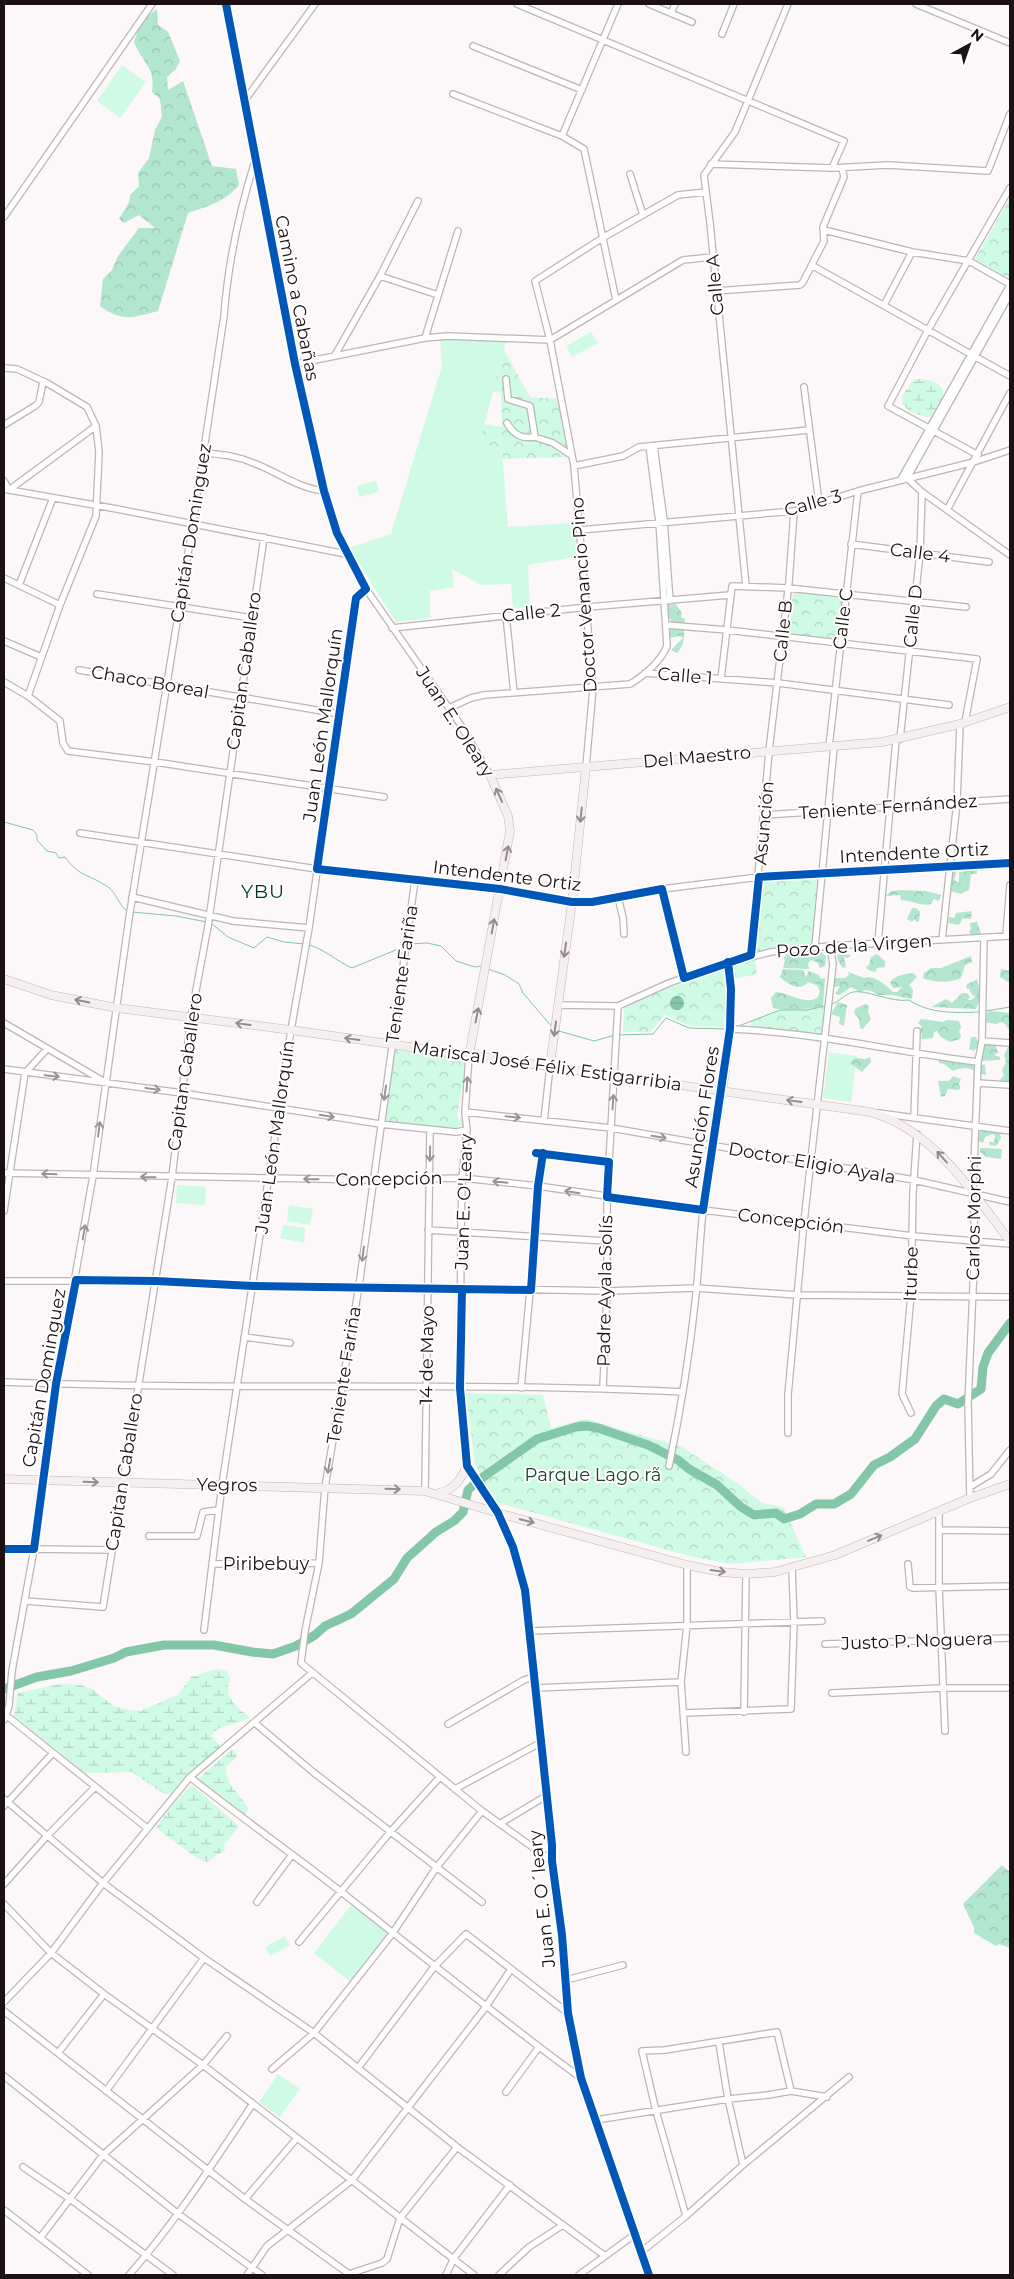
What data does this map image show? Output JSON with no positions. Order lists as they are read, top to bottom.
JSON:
{
  "streets": {
    "main road": [
      "Doctor Venancio Pino",
      "Juan E. Oleary",
      "Del Maestro",
      "Mariscal José Félix Estigarribia",
      "Juan E. O'Leary",
      "Yegros"
    ],
    "street": [
      "Calle A",
      "Camino a Cabañas",
      "Calle 3",
      "Capitán Dominguez",
      "Calle 4",
      "Calle 2",
      "Calle D",
      "Calle C",
      "Calle B",
      "Capitan Caballero",
      "Calle 1",
      "Chaco Boreal",
      "Juan León Mallorquín",
      "Teniente Fernández",
      "Asunción",
      "Intendente Ortiz",
      "Pozo de la Virgen",
      "Teniente Fariña",
      "Asunción Flores",
      "Doctor Eligio Ayala",
      "Concepción",
      "Carlos Morphi",
      "Iturbe",
      "Padre Ayala Solís",
      "14 de Mayo",
      "Piribebuy",
      "Justo P. Noguera",
      "Juan E. O´leary"
    ]
  },
  "crossings": [
    ["Calle A", "Calle 3"],
    ["Camino a Cabañas", "Capitán Dominguez"],
    ["Camino a Cabañas", "Calle 2"],
    ["Camino a Cabañas", "Juan E. Oleary"],
    ["Camino a Cabañas", "Juan León Mallorquín"],
    ["Calle 3", "Doctor Venancio Pino"],
    ["Calle 3", "Calle C"],
    ["Calle 3", "Calle B"],
    ["Capitán Dominguez", "Chaco Boreal"],
    ["Capitán Dominguez", "Intendente Ortiz"],
    ["Capitán Dominguez", "Mariscal José Félix Estigarribia"],
    ["Capitán Dominguez", "Concepción"],
    ["Capitán Dominguez", "Yegros"],
    ["Calle 4", "Calle D"],
    ["Calle 4", "Calle C"],
    ["Doctor Venancio Pino", "Calle 2"],
    ["Doctor Venancio Pino", "Calle 1"],
    ["Doctor Venancio Pino", "Del Maestro"],
    ["Doctor Venancio Pino", "Intendente Ortiz"],
    ["Doctor Venancio Pino", "Pozo de la Virgen"],
    ["Doctor Venancio Pino", "Mariscal José Félix Estigarribia"],
    ["Doctor Venancio Pino", "Doctor Eligio Ayala"],
    ["Calle 2", "Juan E. Oleary"],
    ["Calle D", "Del Maestro"],
    ["Calle D", "Teniente Fernández"],
    ["Calle D", "Intendente Ortiz"],
    ["Calle D", "Pozo de la Virgen"],
    ["Calle C", "Calle 1"],
    ["Calle C", "Del Maestro"],
    ["Calle C", "Teniente Fernández"],
    ["Calle C", "Intendente Ortiz"],
    ["Calle C", "Pozo de la Virgen"],
    ["Calle B", "Calle 1"],
    ["Calle B", "Del Maestro"],
    ["Calle B", "Asunción"],
    ["Capitan Caballero", "Chaco Boreal"],
    ["Capitan Caballero", "Intendente Ortiz"],
    ["Capitan Caballero", "Mariscal José Félix Estigarribia"],
    ["Capitan Caballero", "Concepción"],
    ["Capitan Caballero", "Yegros"],
    ["Calle 1", "Juan E. Oleary"],
    ["Chaco Boreal", "Juan León Mallorquín"],
    ["Juan E. Oleary", "Del Maestro"],
    ["Juan E. Oleary", "Intendente Ortiz"],
    ["Juan E. Oleary", "Juan E. O'Leary"],
    ["Juan León Mallorquín", "Intendente Ortiz"],
    ["Juan León Mallorquín", "Mariscal José Félix Estigarribia"],
    ["Juan León Mallorquín", "Concepción"],
    ["Juan León Mallorquín", "Yegros"],
    ["Juan León Mallorquín", "Piribebuy"],
    ["Del Maestro", "Asunción"],
    ["Teniente Fernández", "Asunción"],
    ["Asunción", "Intendente Ortiz"],
    ["Asunción", "Pozo de la Virgen"],
    ["Intendente Ortiz", "Teniente Fariña"],
    ["Pozo de la Virgen", "Asunción Flores"],
    ["Pozo de la Virgen", "Carlos Morphi"],
    ["Pozo de la Virgen", "Padre Ayala Solís"],
    ["Teniente Fariña", "Mariscal José Félix Estigarribia"],
    ["Teniente Fariña", "Concepción"],
    ["Teniente Fariña", "Yegros"],
    ["Teniente Fariña", "Piribebuy"],
    ["Mariscal José Félix Estigarribia", "Asunción Flores"],
    ["Mariscal José Félix Estigarribia", "Doctor Eligio Ayala"],
    ["Mariscal José Félix Estigarribia", "Juan E. O'Leary"],
    ["Mariscal José Félix Estigarribia", "Carlos Morphi"],
    ["Mariscal José Félix Estigarribia", "Iturbe"],
    ["Mariscal José Félix Estigarribia", "Padre Ayala Solís"],
    ["Asunción Flores", "Doctor Eligio Ayala"],
    ["Asunción Flores", "Concepción"],
    ["Doctor Eligio Ayala", "Juan E. O'Leary"],
    ["Doctor Eligio Ayala", "Carlos Morphi"],
    ["Doctor Eligio Ayala", "Iturbe"],
    ["Doctor Eligio Ayala", "Padre Ayala Solís"],
    ["Concepción", "Juan E. O'Leary"],
    ["Concepción", "Carlos Morphi"],
    ["Concepción", "Iturbe"],
    ["Concepción", "Padre Ayala Solís"],
    ["Concepción", "14 de Mayo"],
    ["Juan E. O'Leary", "Yegros"],
    ["Juan E. O'Leary", "Juan E. O´leary"],
    ["Carlos Morphi", "Yegros"],
    ["14 de Mayo", "Yegros"],
    ["Yegros", "Juan E. O´leary"]
  ],
  "one_way": [
    "Juan E. Oleary",
    "Teniente Fariña",
    "Mariscal José Félix Estigarribia",
    "Concepción",
    "Yegros"
  ],
  "districts": ["YBU"],
  "parks": ["Parque Lago rã"],
  "north": "top right"
}
